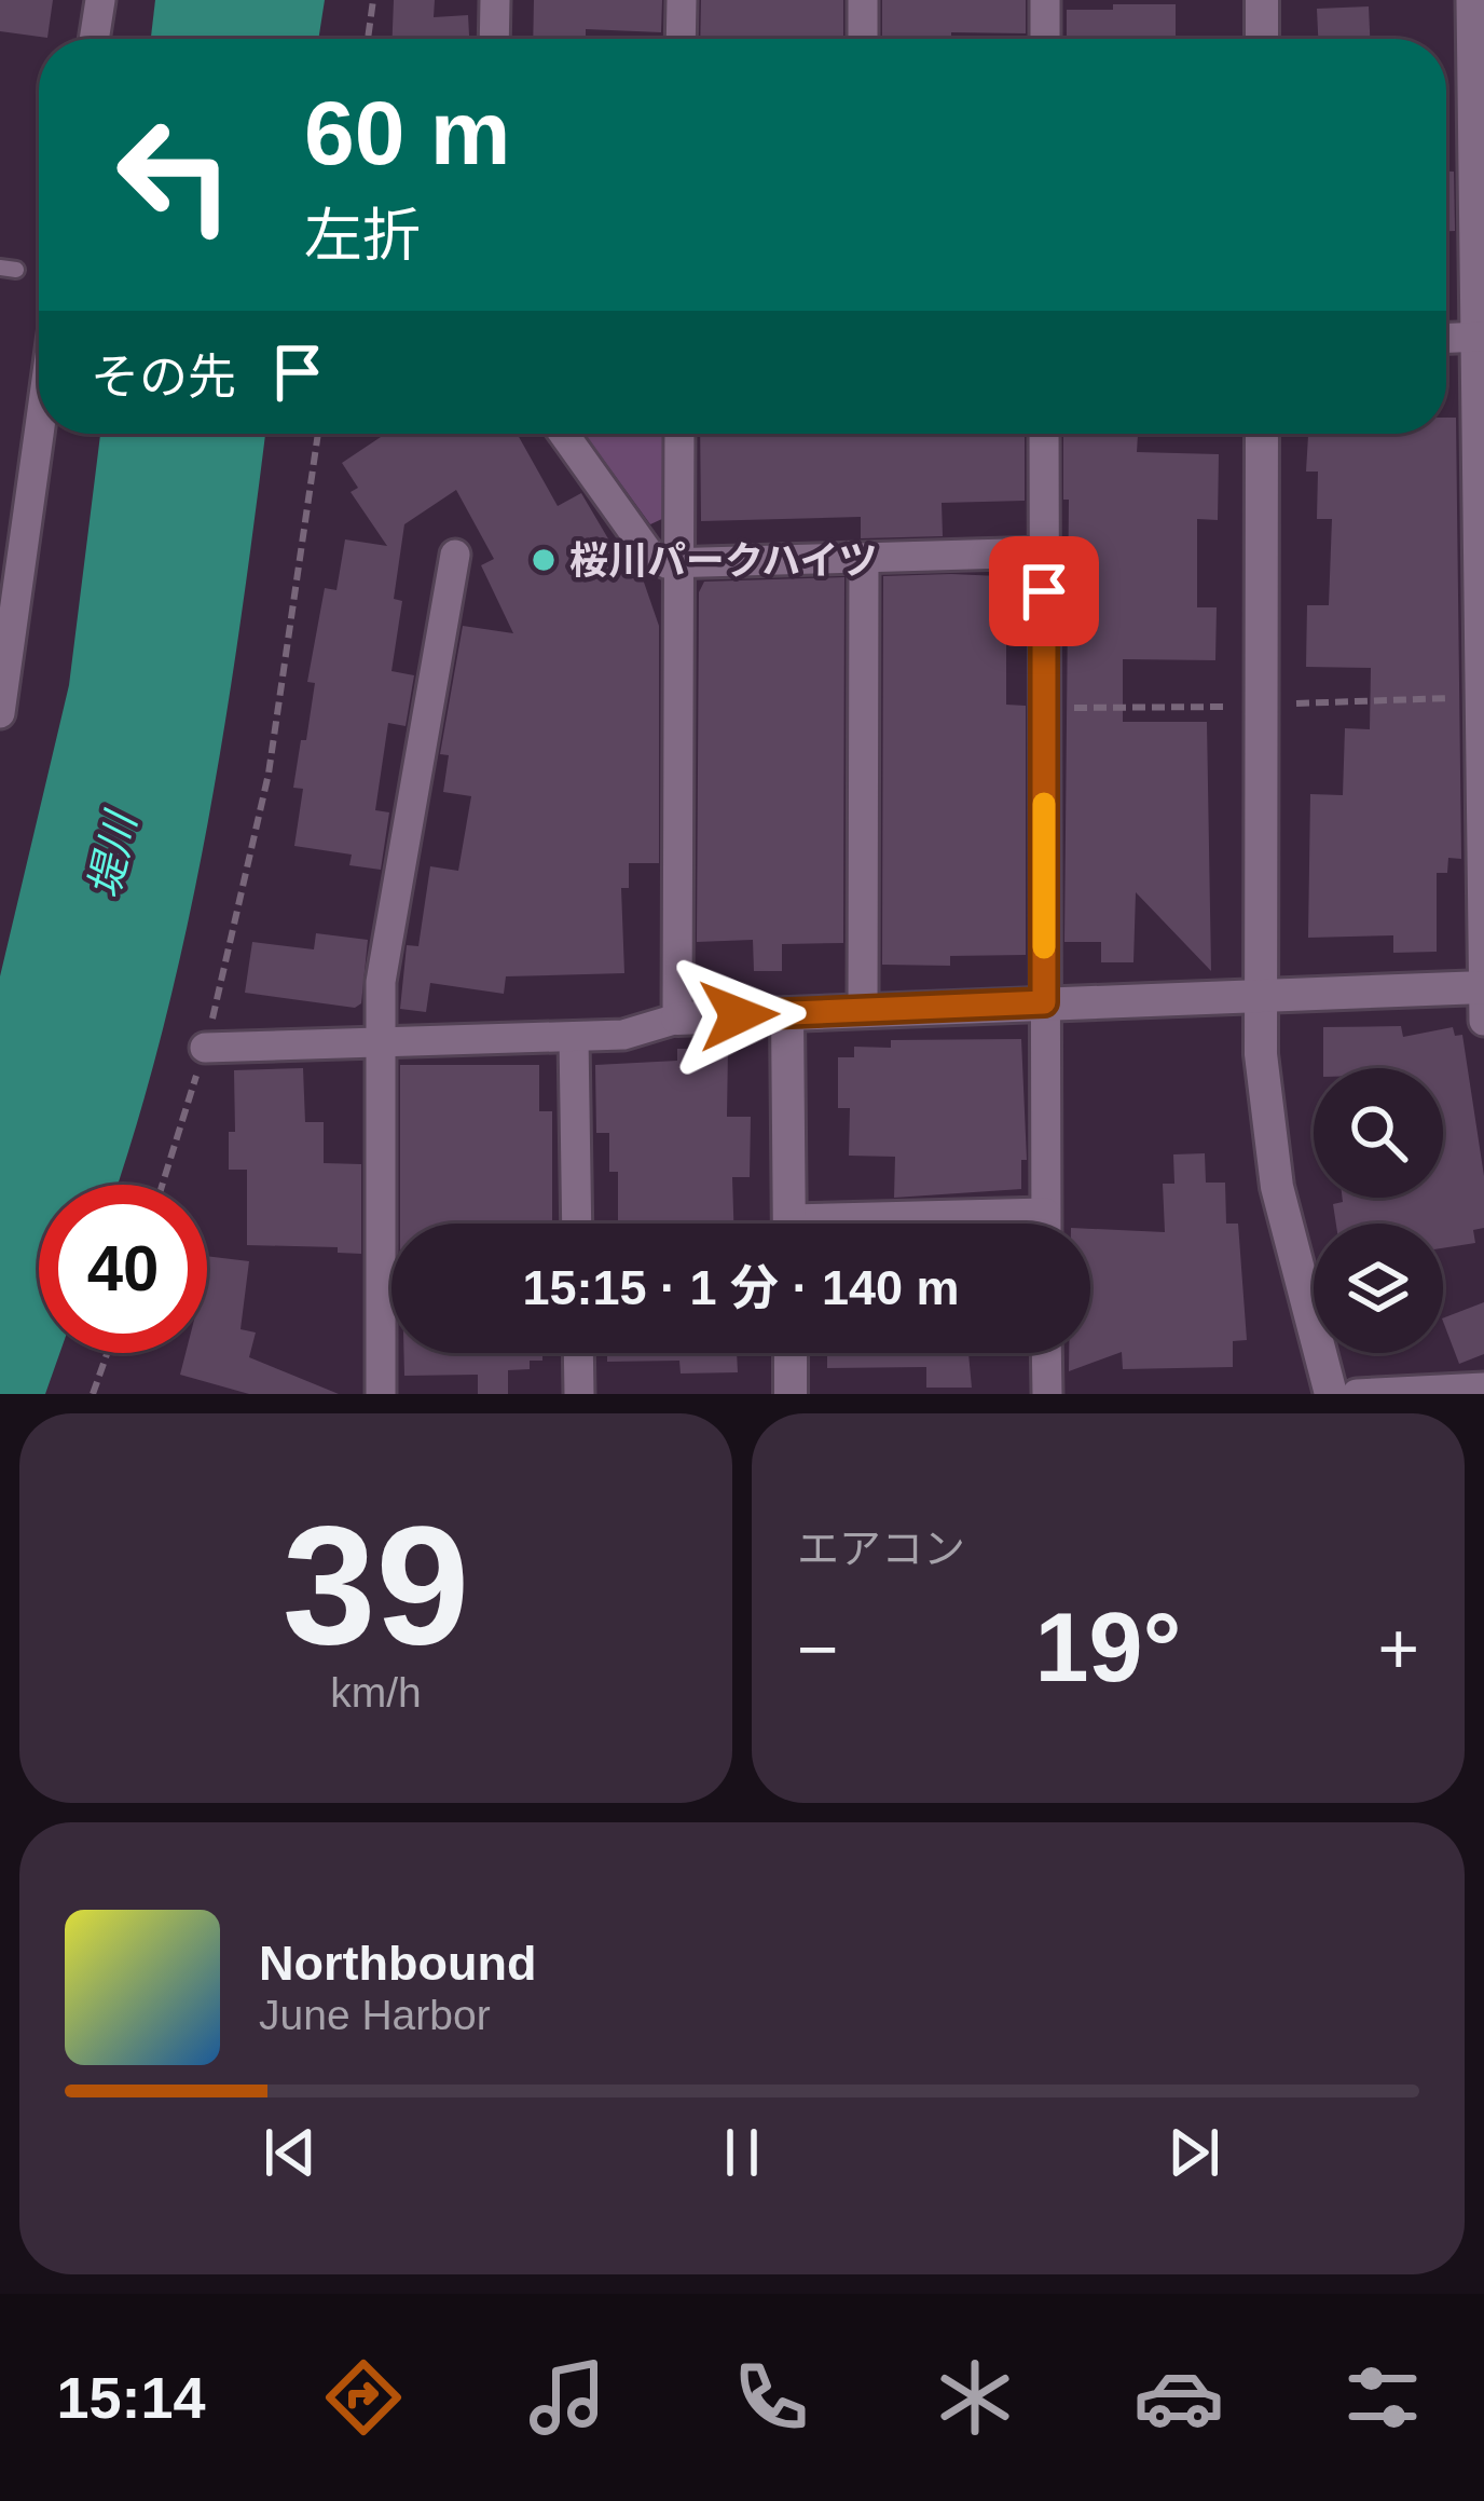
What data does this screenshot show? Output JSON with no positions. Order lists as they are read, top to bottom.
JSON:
{
  "water": ["堤川"],
  "places": ["桜川パークハイツ"],
  "page": {
    "turn": ["60 m", "左折"],
    "then": "その先",
    "limit": "40",
    "trip": "15:15 · 1 分 · 140 m",
    "tile": [
      ["39", "km/h"],
      "エアコン"
    ],
    "heat": ["−", "19°", "+"],
    "song": ["Northbound", "June Harbor"],
    "tabs": "15:14"
  }
}
